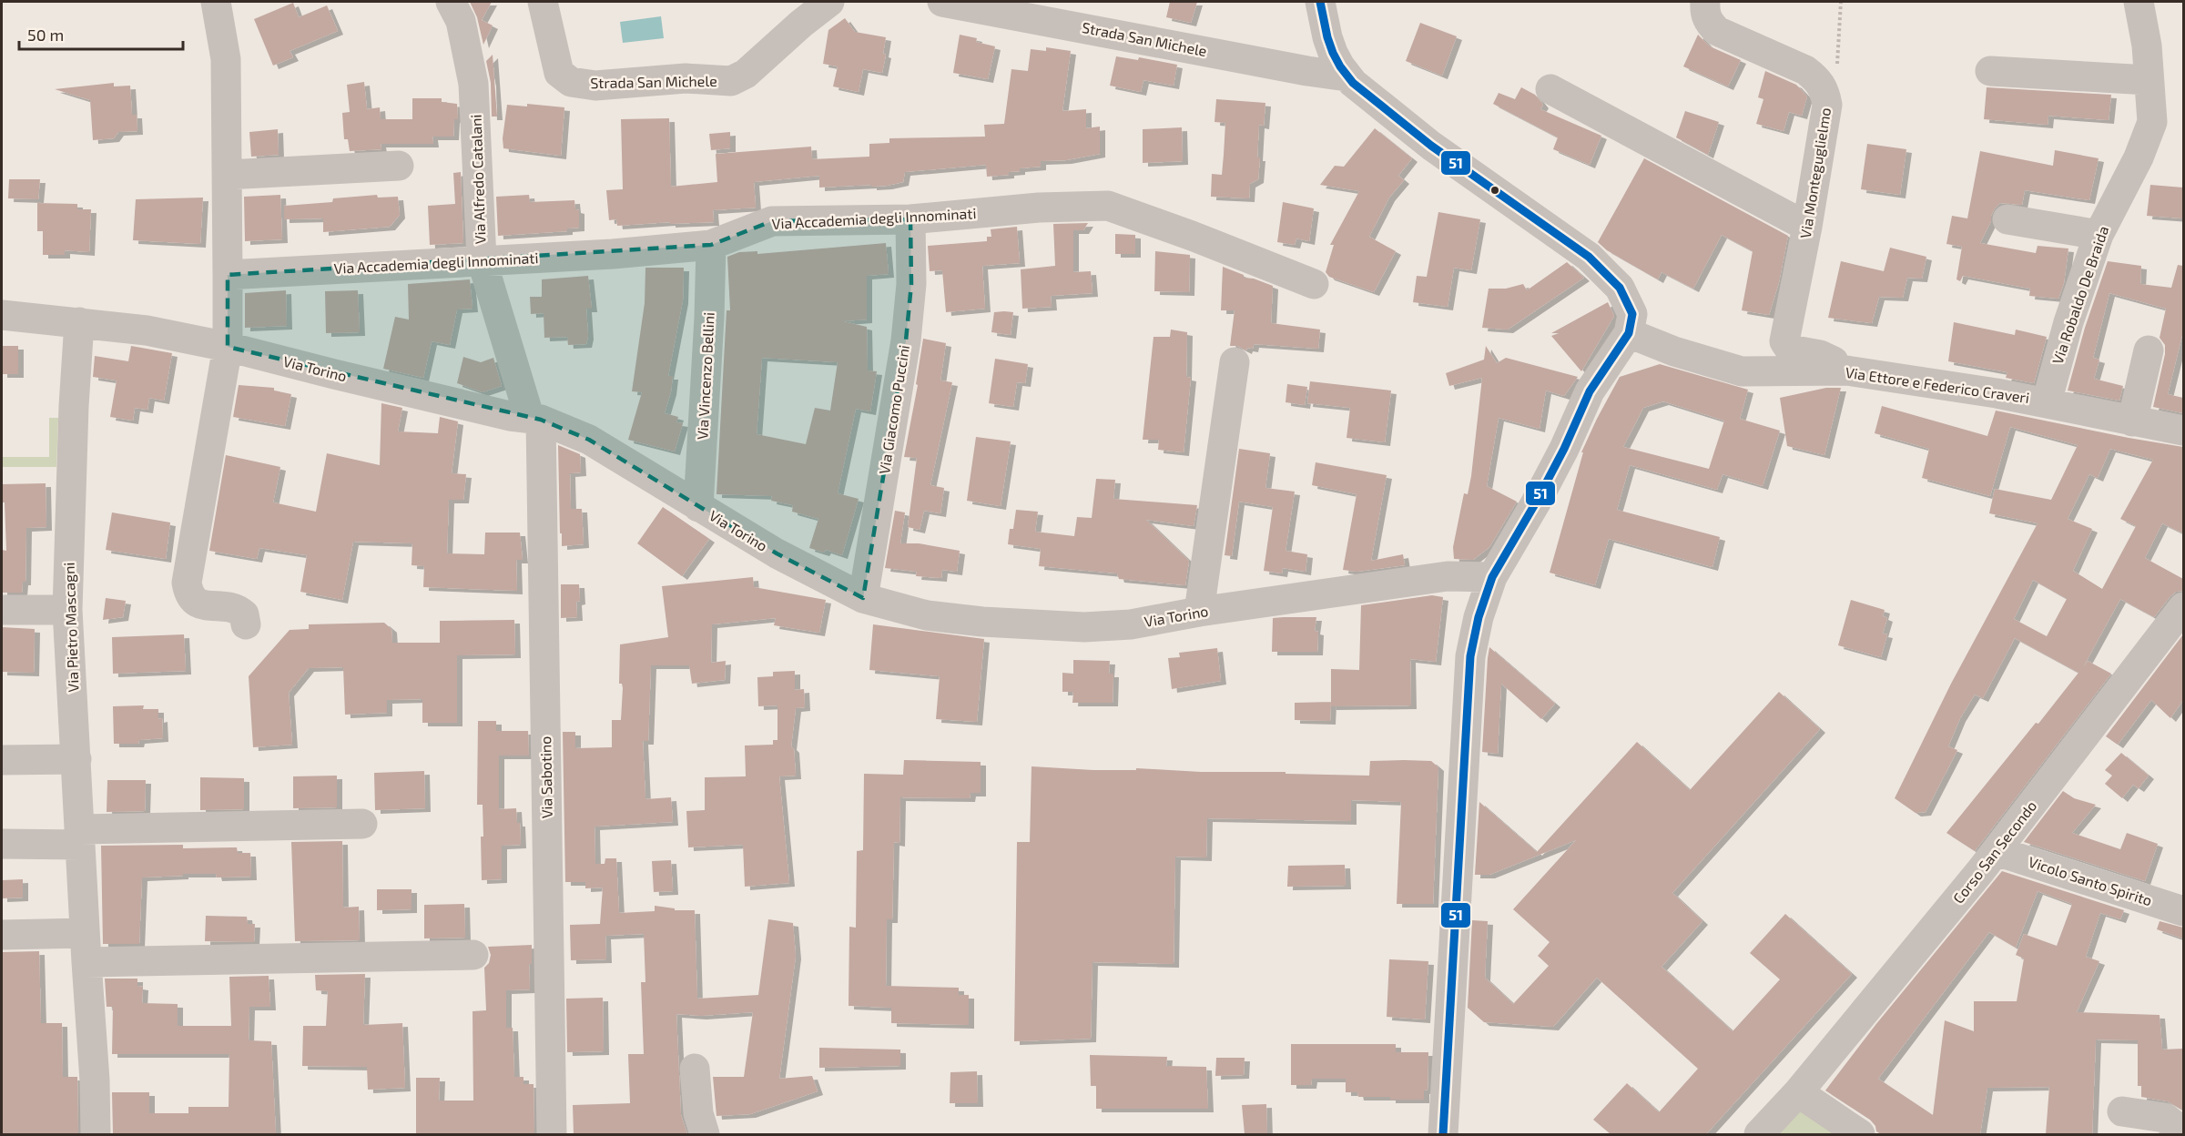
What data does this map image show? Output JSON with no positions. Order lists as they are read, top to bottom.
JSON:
{
  "streets": {
    "street": [
      "Strada San Michele",
      "Via Monteguglielmo",
      "Via Alfredo Catalani",
      "Via Accademia degli Innominati",
      "Via Robaldo De Braida",
      "Via Torino",
      "Via Vincenzo Bellini",
      "Via Ettore e Federico Craveri",
      "Via Giacomo Puccini",
      "Via Pietro Mascagni",
      "Via Sabotino",
      "Corso San Secondo",
      "Vicolo Santo Spirito"
    ]
  },
  "crossings": [
    ["Via Monteguglielmo", "Via Ettore e Federico Craveri"],
    ["Via Alfredo Catalani", "Via Accademia degli Innominati"],
    ["Via Alfredo Catalani", "Via Torino"],
    ["Via Alfredo Catalani", "Via Sabotino"],
    ["Via Accademia degli Innominati", "Via Vincenzo Bellini"],
    ["Via Accademia degli Innominati", "Via Giacomo Puccini"],
    ["Via Robaldo De Braida", "Via Ettore e Federico Craveri"],
    ["Via Torino", "Via Vincenzo Bellini"],
    ["Via Torino", "Via Giacomo Puccini"],
    ["Via Torino", "Via Pietro Mascagni"],
    ["Via Torino", "Via Sabotino"],
    ["Corso San Secondo", "Vicolo Santo Spirito"]
  ],
  "lines": ["transit line 51"],
  "scale_bar": "50 m"
}
